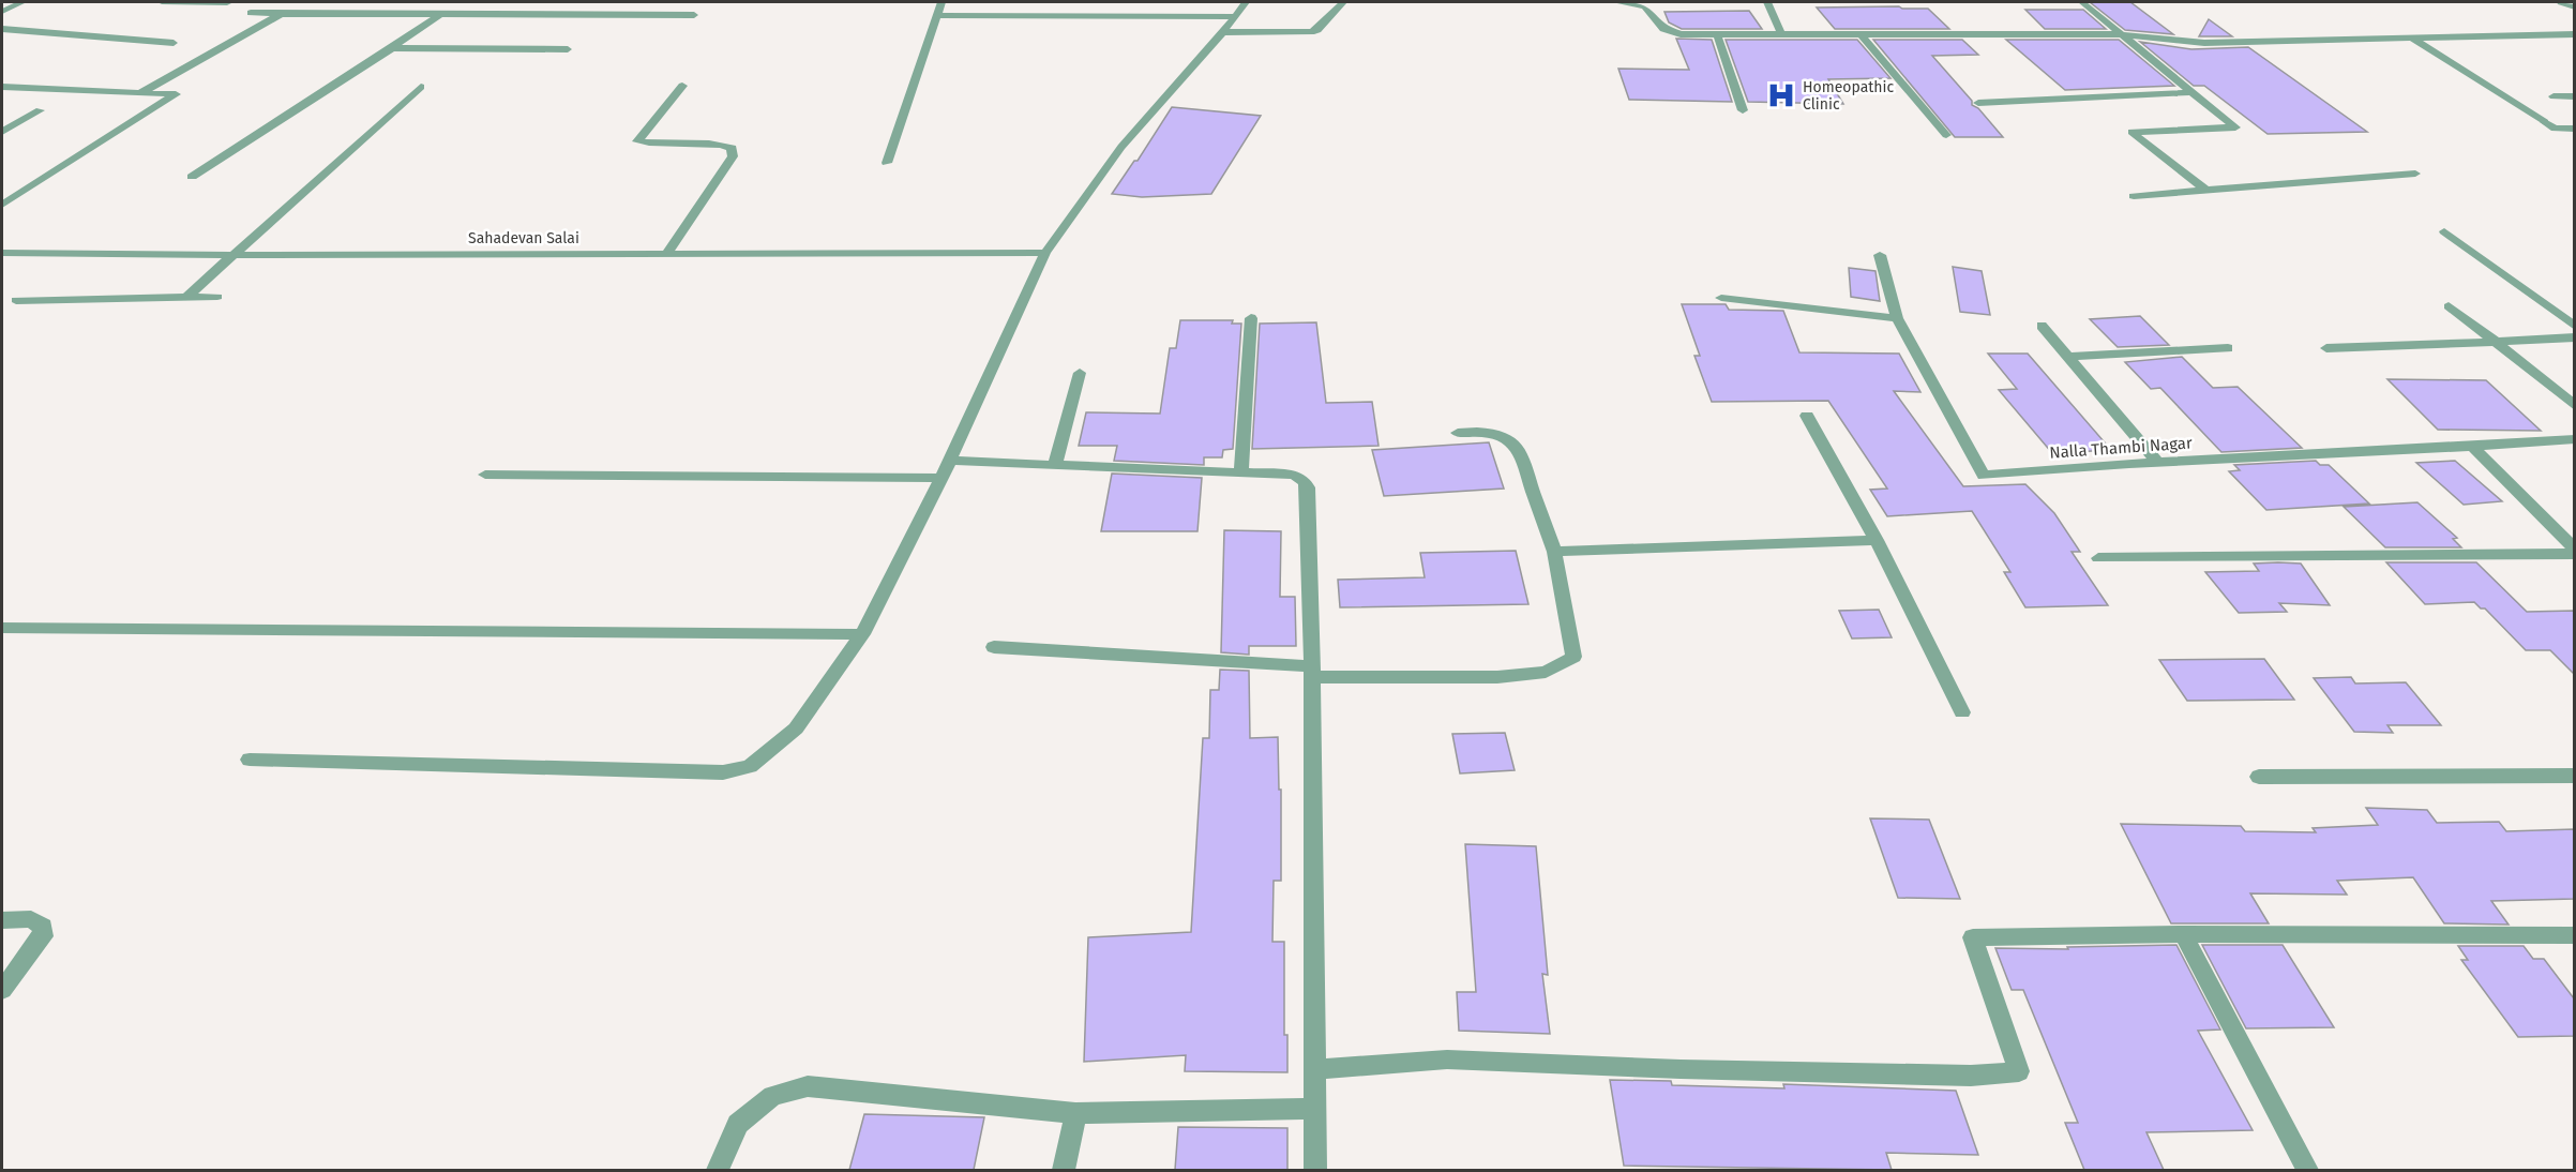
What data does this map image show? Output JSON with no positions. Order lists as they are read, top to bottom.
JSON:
{
  "streets": {
    "street": ["Sahadevan Salai", "Nalla Thambi Nagar"]
  },
  "places": {
    "hospital": ["Homeopathic Clinic"]
  }
}
